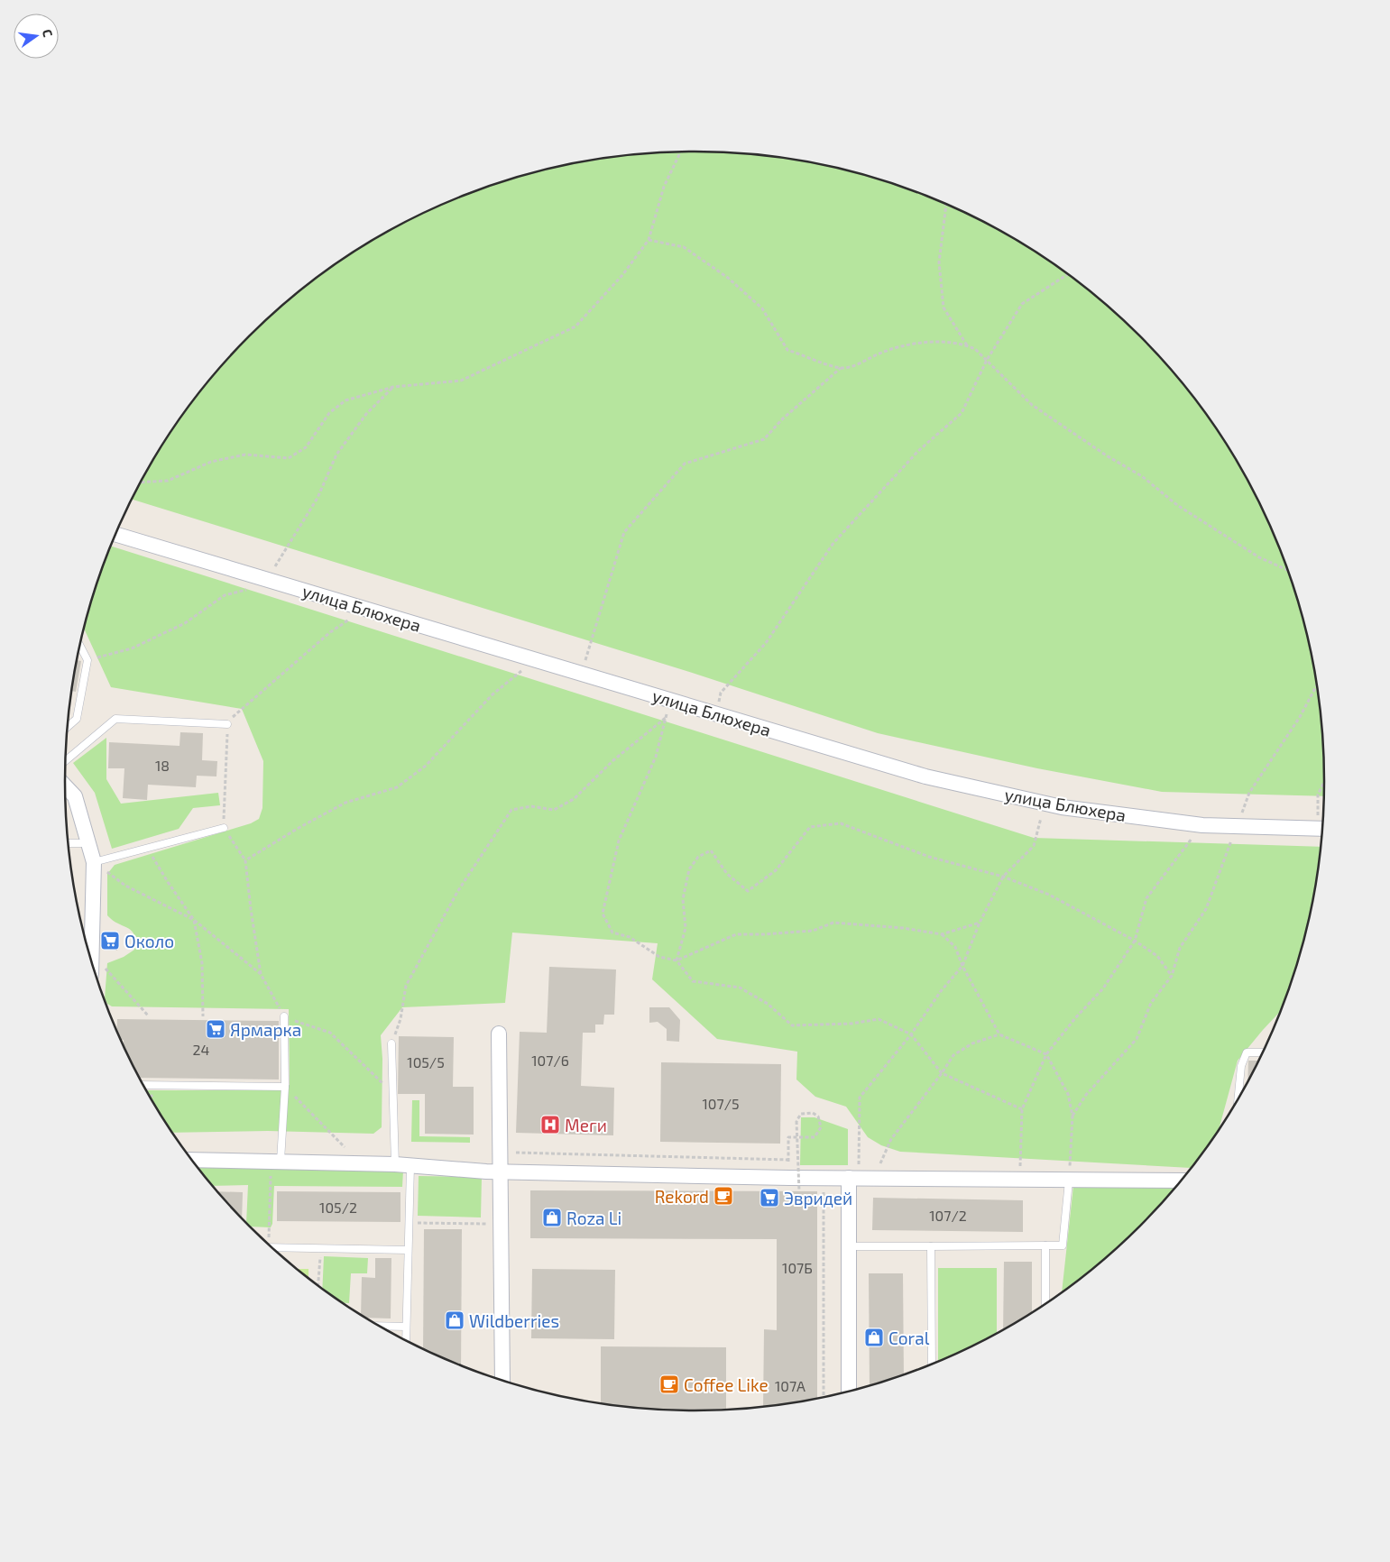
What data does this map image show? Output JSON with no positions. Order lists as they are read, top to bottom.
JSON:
{
  "streets": {
    "street": ["улица Блюхера"]
  },
  "places": {
    "supermarket": ["Около", "Ярмарка", "Эвридей"],
    "hospital": ["Меги"],
    "cafe": ["Rekord", "Coffee Like"],
    "shop": ["Roza Li", "Wildberries", "Coral"]
  },
  "house_numbers": [
    "18",
    "24",
    "107/6",
    "105/5",
    "107/5",
    "105/2",
    "107/2",
    "107Б",
    "107А"
  ],
  "north": "right"
}
